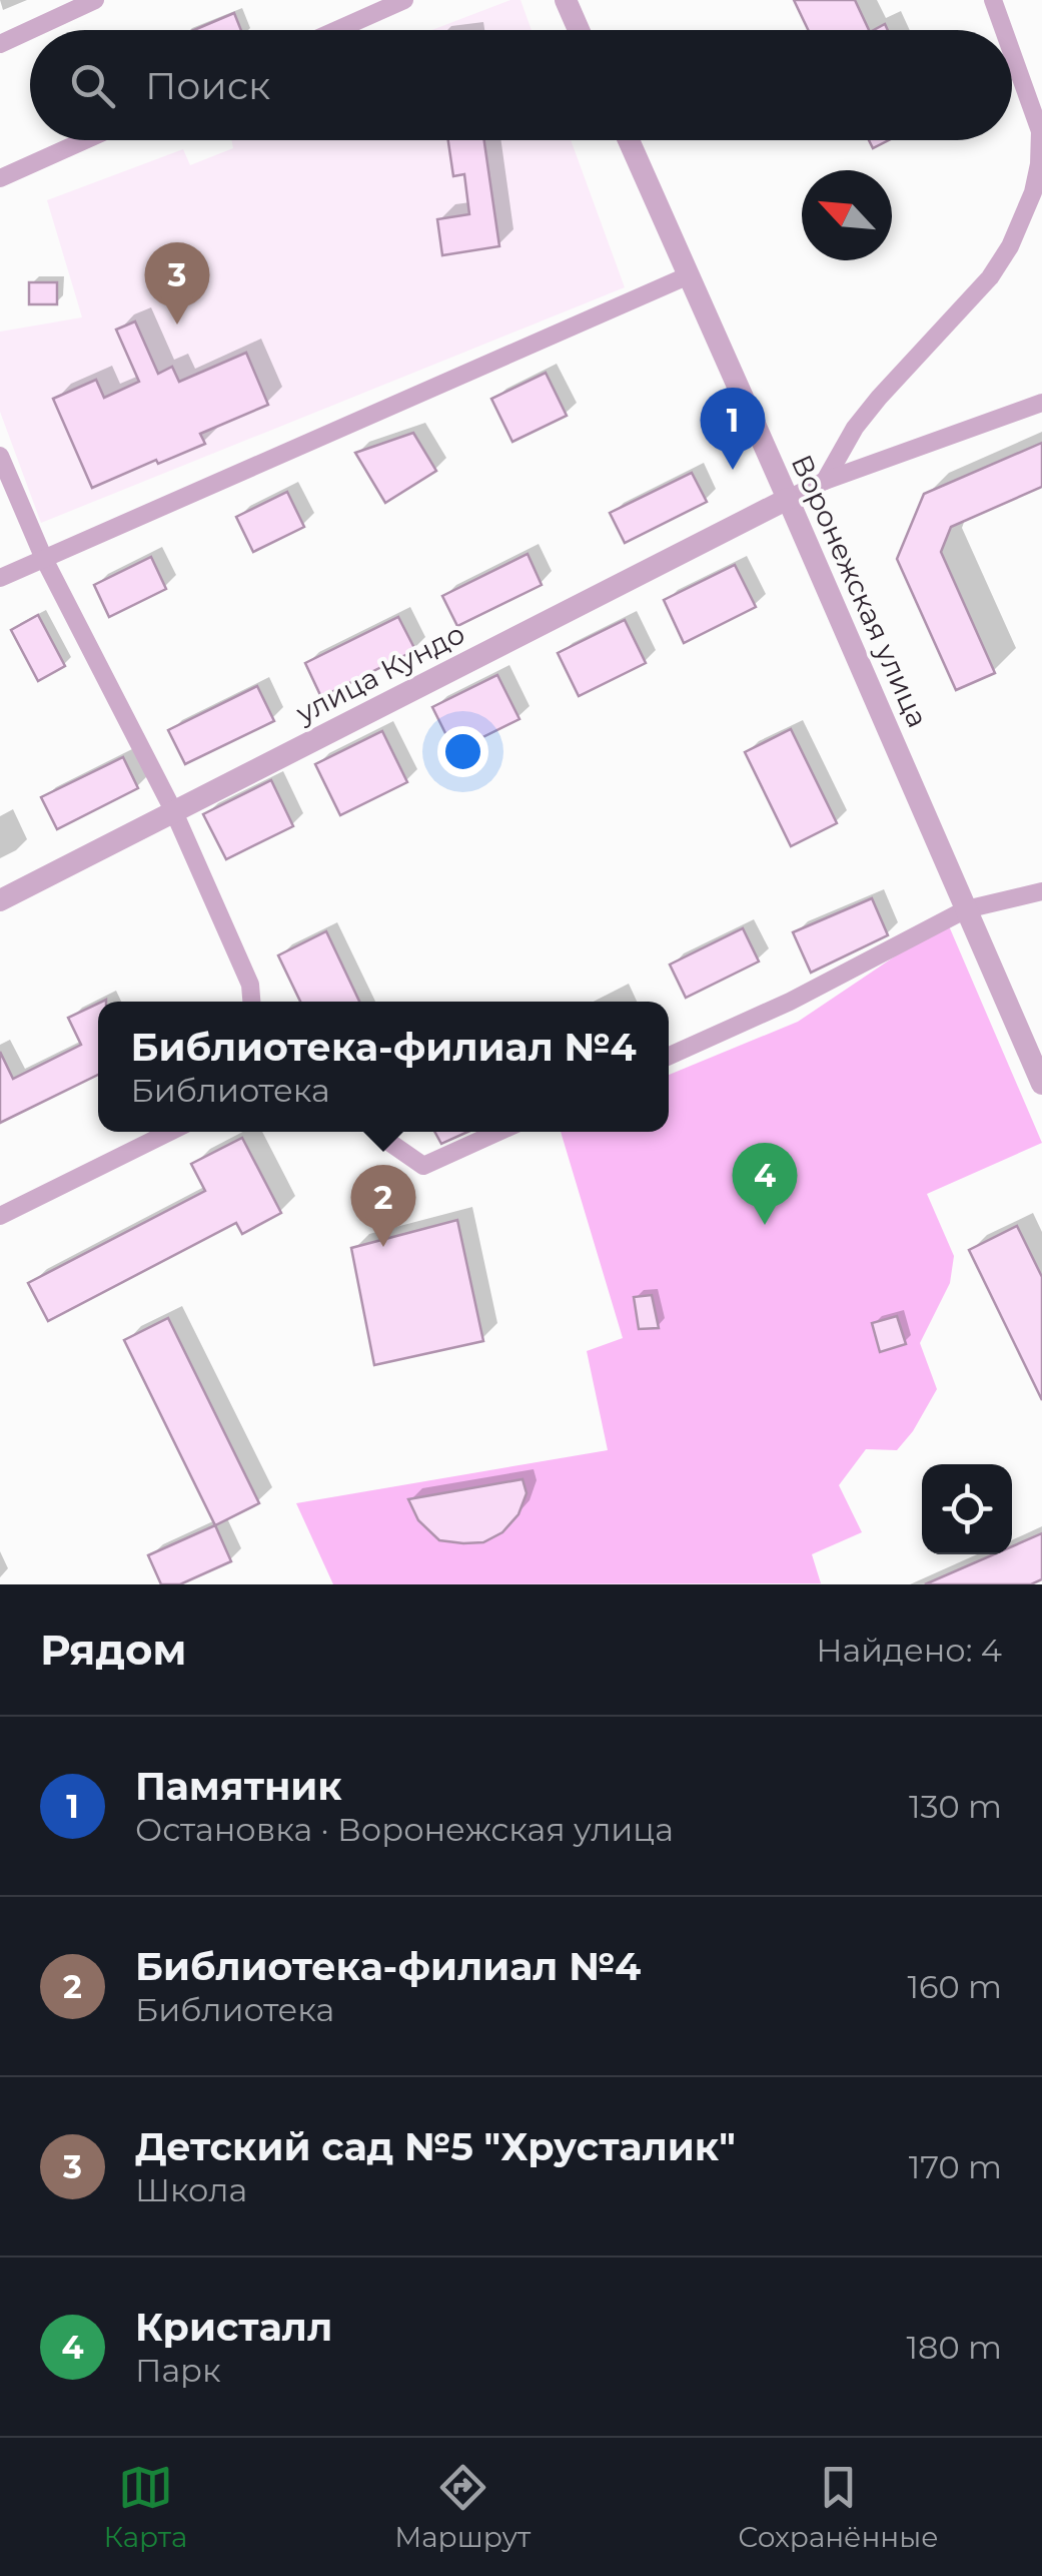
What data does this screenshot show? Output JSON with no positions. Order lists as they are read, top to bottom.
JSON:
{
  "streets": {
    "street": ["Воронежская улица", "улица Кундо"]
  },
  "crossings": [
    ["Воронежская улица", "улица Кундо"]
  ],
  "north": "top left",
  "page": {
    "search": "Поиск",
    "pins": [
      "3",
      "1",
      "4",
      "2"
    ],
    "popup": ["Библиотека-филиал №4", "Библиотека"],
    "heading": ["Рядом", "Найдено: 4"],
    "list": [
      {
        "mark": "1",
        "name": "Памятник",
        "note": "Остановка · Воронежская улица",
        "value": "130 m"
      },
      {
        "mark": "2",
        "name": "Библиотека-филиал №4",
        "note": "Библиотека",
        "value": "160 m"
      },
      {
        "mark": "3",
        "name": "Детский сад №5 \"Хрусталик\"",
        "note": "Школа",
        "value": "170 m"
      },
      {
        "mark": "4",
        "name": "Кристалл",
        "note": "Парк",
        "value": "180 m"
      }
    ],
    "nav": ["Карта", "Маршрут", "Сохранённые"]
  }
}
